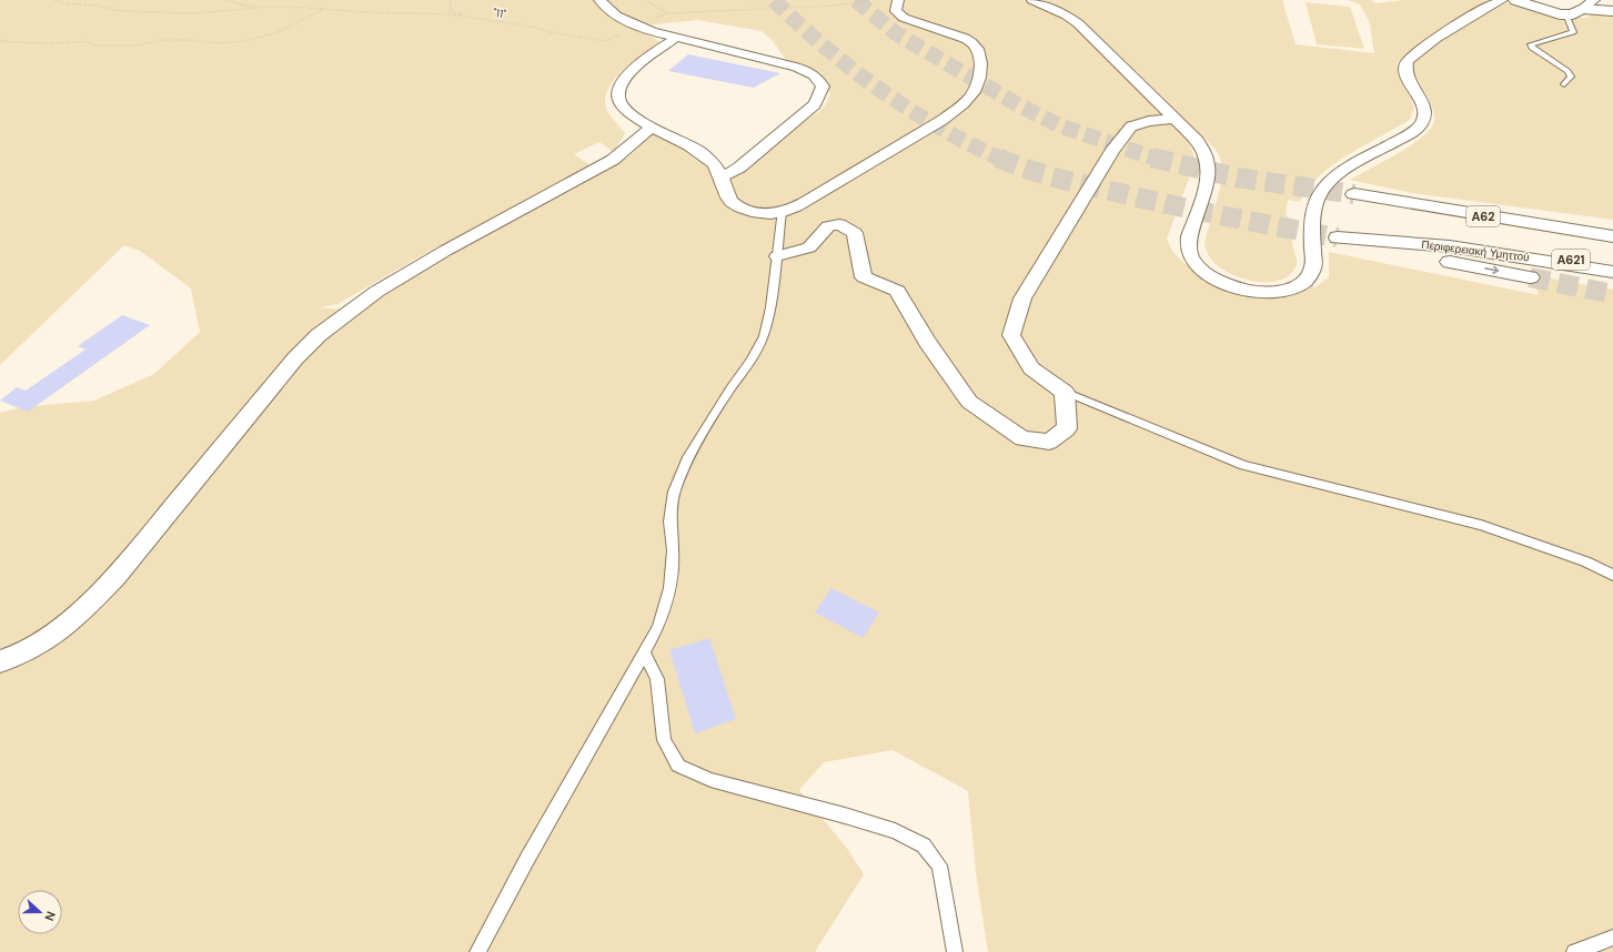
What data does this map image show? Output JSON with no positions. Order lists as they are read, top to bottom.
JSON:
{
  "streets": {
    "main road": ["Α62", "Περιφερειακή Υμηττού", "Α621"],
    "path": ["\"11\""]
  },
  "crossings": [
    ["Περιφερειακή Υμηττού", "Α621"]
  ],
  "north": "right"
}
